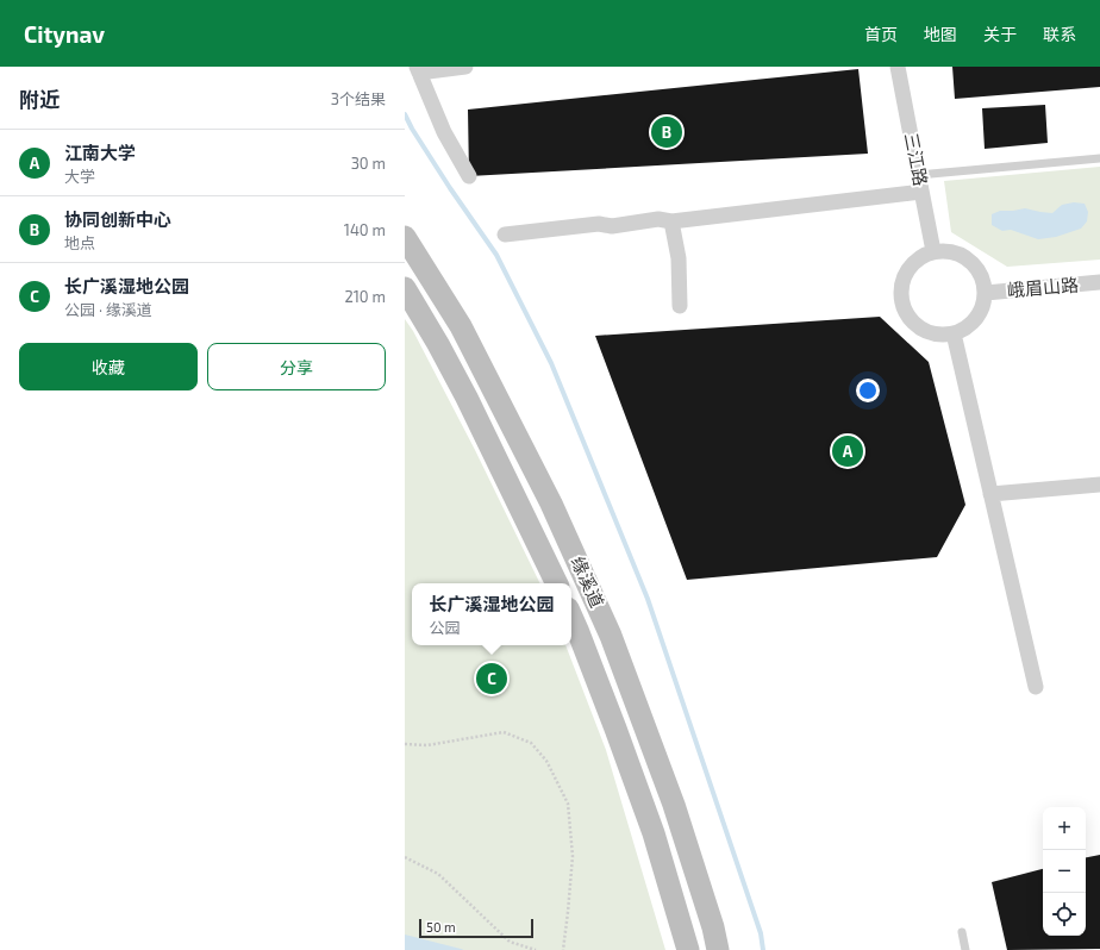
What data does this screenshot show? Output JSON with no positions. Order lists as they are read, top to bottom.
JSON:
{
  "streets": {
    "main road": ["缘溪道"],
    "street": ["三江路", "峨眉山路"]
  },
  "crossings": [
    ["三江路", "峨眉山路"]
  ],
  "scale_bar": "50 m",
  "page": {
    "header": "Citynav",
    "nav": [
      "首页",
      "地图",
      "关于",
      "联系"
    ],
    "heading": ["附近", "3个结果"],
    "pins": ["B", "A", "C"],
    "list": [
      {
        "mark": "A",
        "name": "江南大学",
        "note": "大学",
        "value": "30 m"
      },
      {
        "mark": "B",
        "name": "协同创新中心",
        "note": "地点",
        "value": "140 m"
      },
      {
        "mark": "C",
        "name": "长广溪湿地公园",
        "note": "公园 · 缘溪道",
        "value": "210 m"
      }
    ],
    "buttons": ["收藏", "分享"],
    "popup": ["长广溪湿地公园", "公园"],
    "map_buttons": ["+", "−"],
    "scale": "50 m"
  }
}
